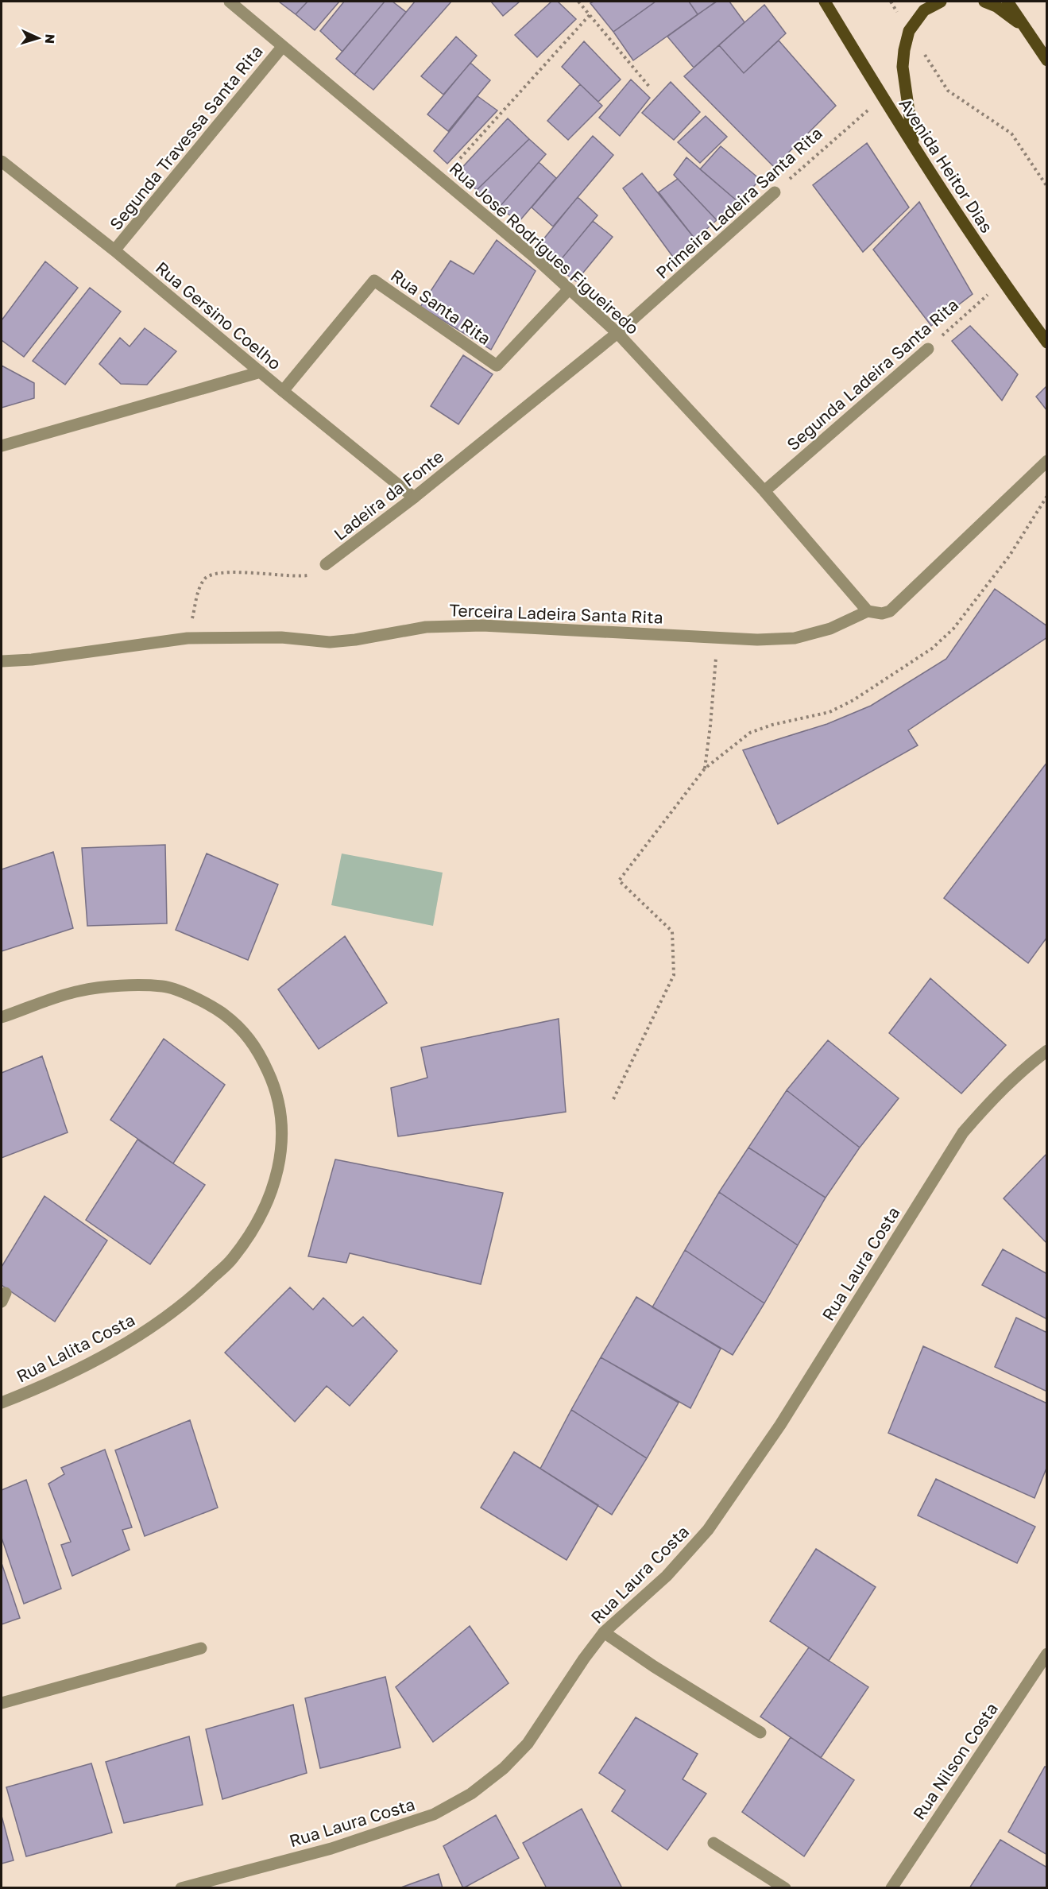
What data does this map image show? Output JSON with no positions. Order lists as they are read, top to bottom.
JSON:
{
  "streets": {
    "main road": ["Avenida Heitor Dias"],
    "street": [
      "Segunda Travessa Santa Rita",
      "Primeira Ladeira Santa Rita",
      "Rua José Rodrigues Figueiredo",
      "Rua Santa Rita",
      "Rua Gersino Coelho",
      "Segunda Ladeira Santa Rita",
      "Ladeira da Fonte",
      "Terceira Ladeira Santa Rita",
      "Rua Laura Costa",
      "Rua Lalita Costa",
      "Rua Nilson Costa"
    ]
  },
  "crossings": [
    ["Segunda Travessa Santa Rita", "Rua José Rodrigues Figueiredo"],
    ["Segunda Travessa Santa Rita", "Rua Gersino Coelho"],
    ["Avenida Heitor Dias", "Primeira Ladeira Santa Rita"],
    ["Avenida Heitor Dias", "Segunda Ladeira Santa Rita"],
    ["Primeira Ladeira Santa Rita", "Rua José Rodrigues Figueiredo"],
    ["Primeira Ladeira Santa Rita", "Ladeira da Fonte"],
    ["Rua José Rodrigues Figueiredo", "Rua Santa Rita"],
    ["Rua José Rodrigues Figueiredo", "Segunda Ladeira Santa Rita"],
    ["Rua José Rodrigues Figueiredo", "Ladeira da Fonte"],
    ["Rua José Rodrigues Figueiredo", "Terceira Ladeira Santa Rita"],
    ["Rua Santa Rita", "Rua Gersino Coelho"],
    ["Rua Gersino Coelho", "Ladeira da Fonte"]
  ],
  "north": "right"
}
